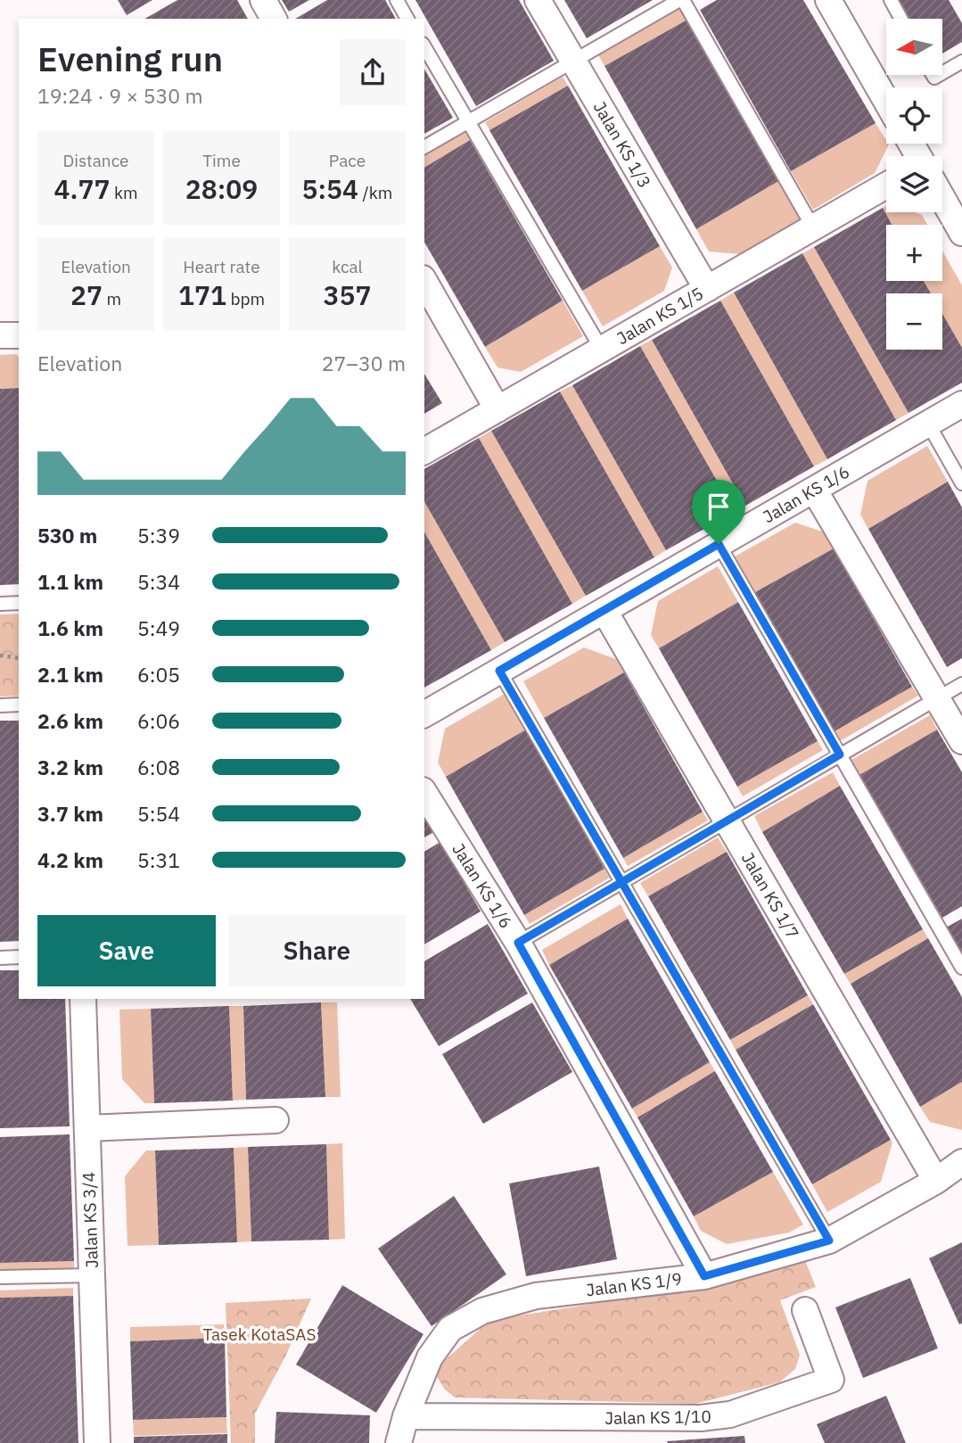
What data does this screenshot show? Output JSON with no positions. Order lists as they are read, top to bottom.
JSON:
{
  "streets": {
    "street": [
      "Jalan KS 1/3",
      "Jalan KS 1/5",
      "Jalan KS 1/6",
      "Jalan KS 1/7",
      "Jalan KS 3/4",
      "Jalan KS 1/9",
      "Jalan KS 1/10"
    ]
  },
  "crossings": [
    ["Jalan KS 1/3", "Jalan KS 1/5"],
    ["Jalan KS 1/6", "Jalan KS 1/7"],
    ["Jalan KS 1/6", "Jalan KS 1/9"],
    ["Jalan KS 1/7", "Jalan KS 1/9"],
    ["Jalan KS 1/9", "Jalan KS 1/10"]
  ],
  "parks": ["Tasek KotaSAS"],
  "north": "left",
  "page": {
    "map_buttons": ["+", "−"],
    "heading": ["Evening run", "19:24 · 9 × 530 m"],
    "stats": [
      ["Distance", "4.77 km"],
      ["Time", "28:09"],
      ["Pace", "5:54 /km"],
      ["Elevation", "27 m"],
      ["Heart rate", "171 bpm"],
      ["kcal", "357"]
    ],
    "chart": ["Elevation", "27–30 m"],
    "list": [
      {
        "name": "530 m",
        "note": "5:39"
      },
      {
        "name": "1.1 km",
        "note": "5:34"
      },
      {
        "name": "1.6 km",
        "note": "5:49"
      },
      {
        "name": "2.1 km",
        "note": "6:05"
      },
      {
        "name": "2.6 km",
        "note": "6:06"
      },
      {
        "name": "3.2 km",
        "note": "6:08"
      },
      {
        "name": "3.7 km",
        "note": "5:54"
      },
      {
        "name": "4.2 km",
        "note": "5:31"
      }
    ],
    "buttons": ["Save", "Share"]
  }
}
